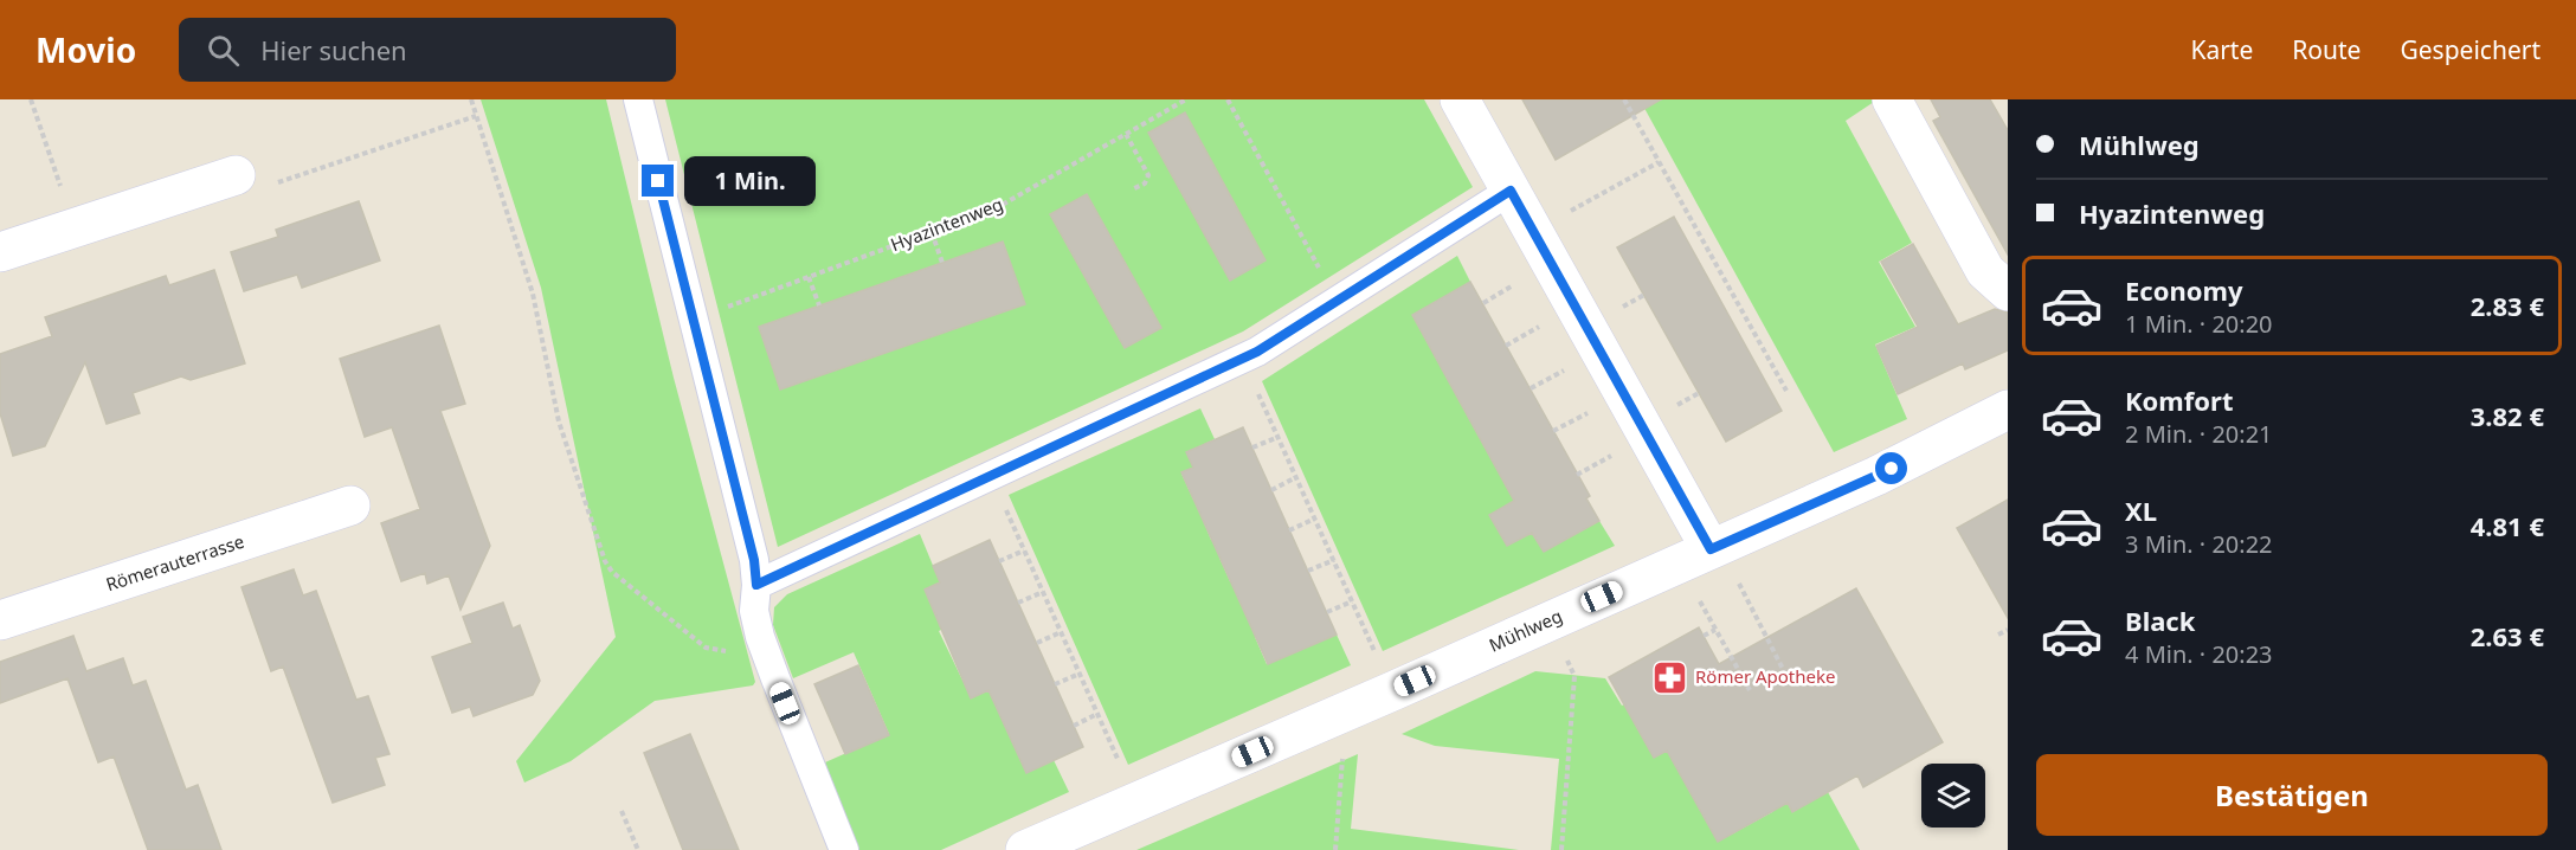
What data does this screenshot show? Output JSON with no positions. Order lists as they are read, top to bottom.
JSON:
{
  "streets": {
    "street": ["Römerauterrasse", "Mühlweg"],
    "path": ["Hyazintenweg"]
  },
  "places": {
    "pharmacy": ["Römer Apotheke"]
  },
  "page": {
    "header": "Movio",
    "search": "Hier suchen",
    "nav": ["Karte", "Route", "Gespeichert"],
    "banner": ["Mühlweg", "Hyazintenweg"],
    "bubble": "1 Min.",
    "list": [
      {
        "name": "Economy",
        "note": "1 Min. · 20:20",
        "value": "2.83 €"
      },
      {
        "name": "Komfort",
        "note": "2 Min. · 20:21",
        "value": "3.82 €"
      },
      {
        "name": "XL",
        "note": "3 Min. · 20:22",
        "value": "4.81 €"
      },
      {
        "name": "Black",
        "note": "4 Min. · 20:23",
        "value": "2.63 €"
      }
    ],
    "buttons": "Bestätigen"
  }
}
